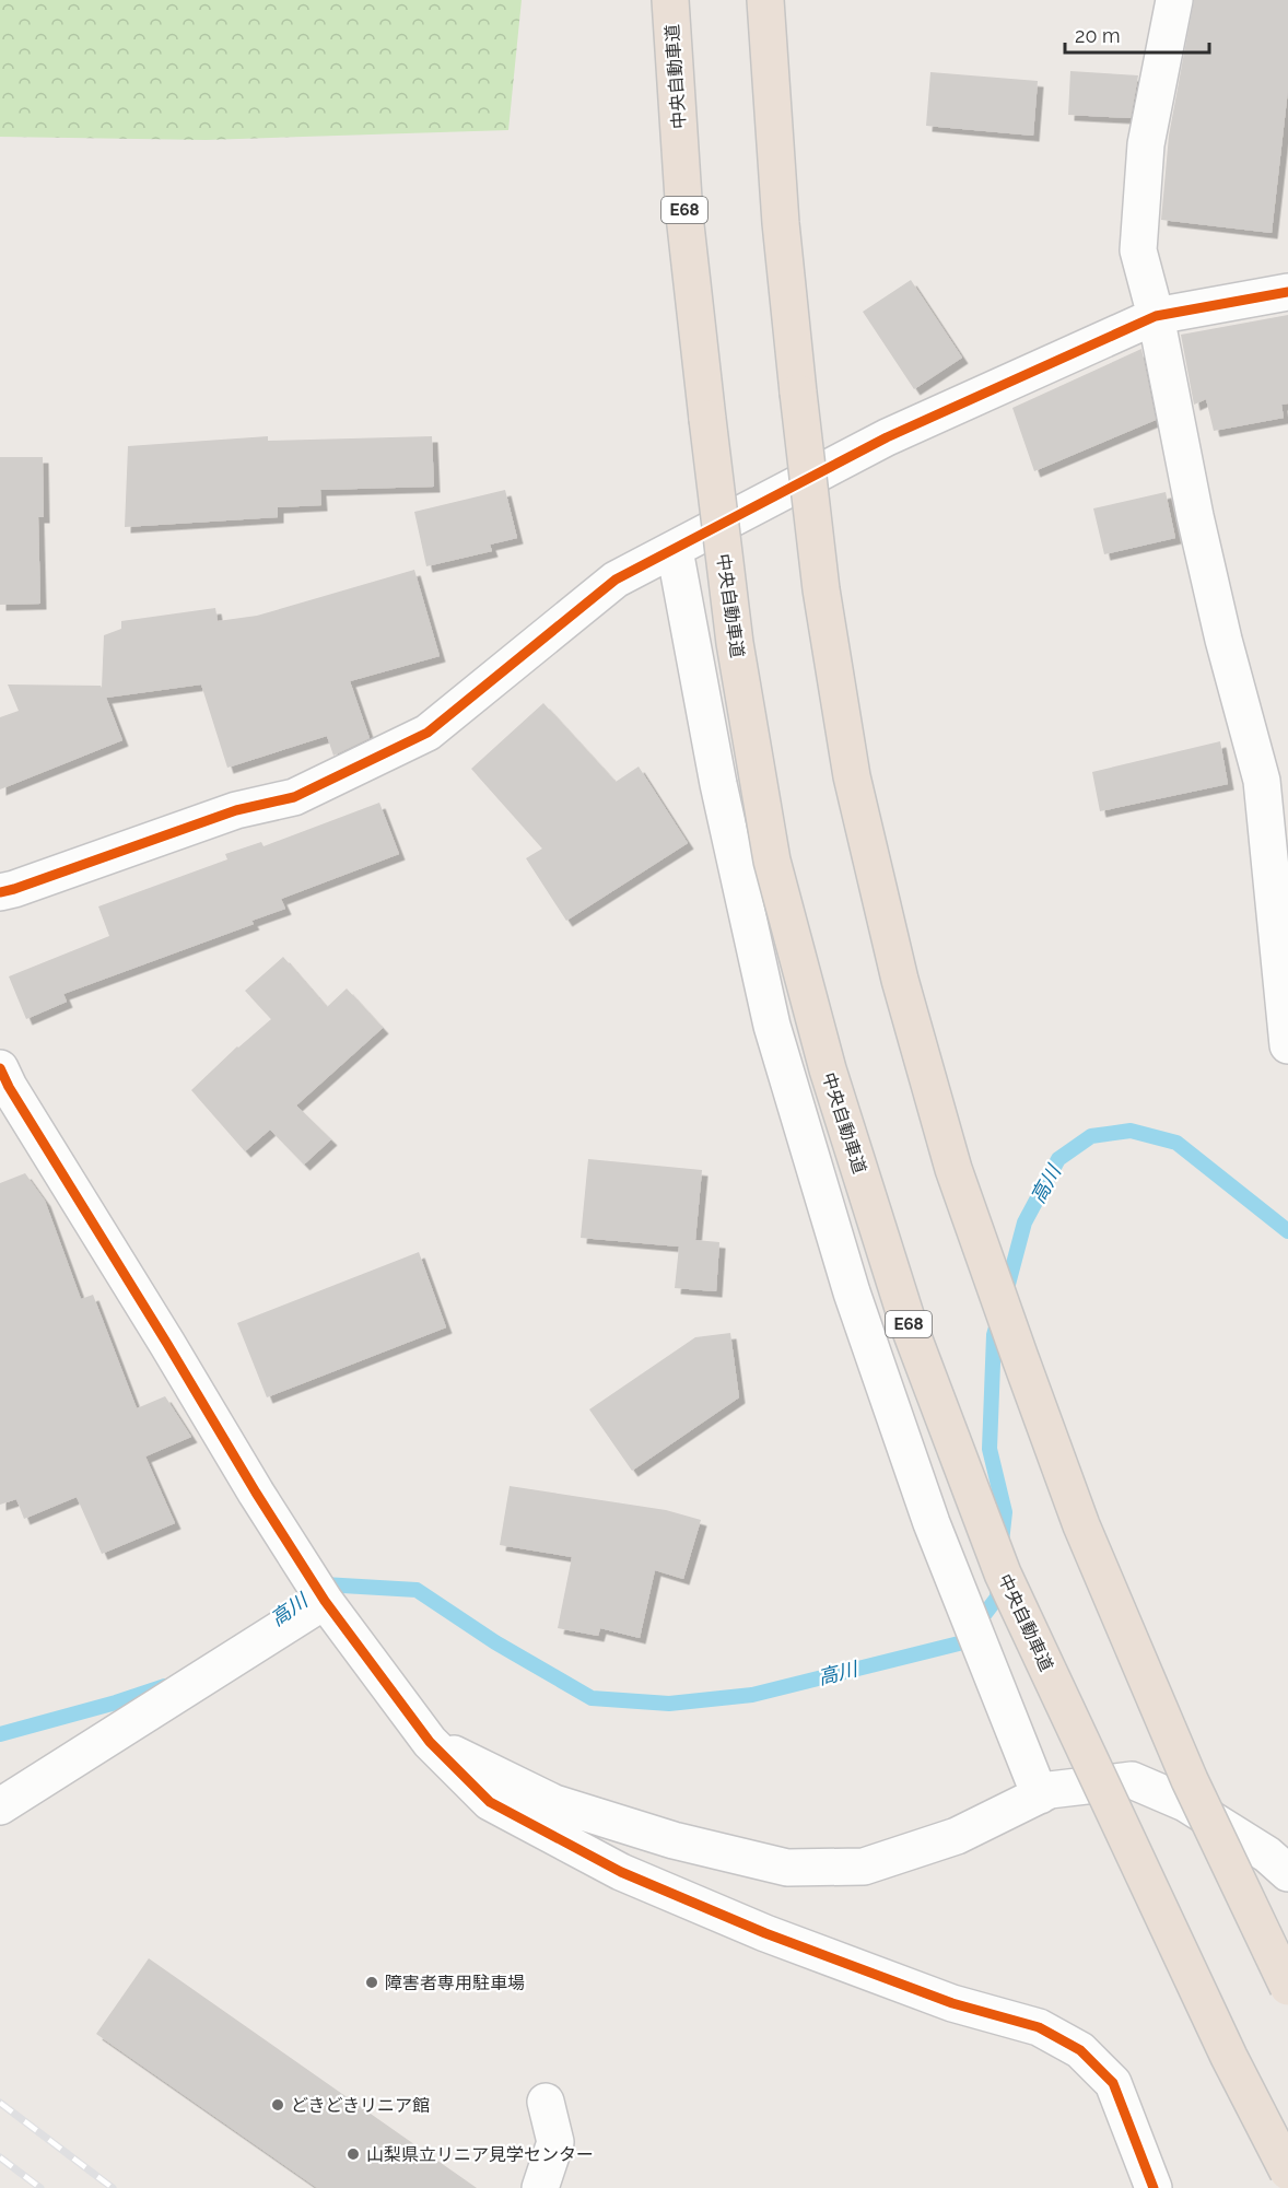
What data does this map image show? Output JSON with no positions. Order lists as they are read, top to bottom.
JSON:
{
  "streets": {
    "highway": ["中央自動車道", "E68"]
  },
  "water": ["高川"],
  "places": ["障害者専用駐車場", "どきどきリニア館", "山梨県立リニア見学センター"],
  "scale_bar": "20 m"
}
